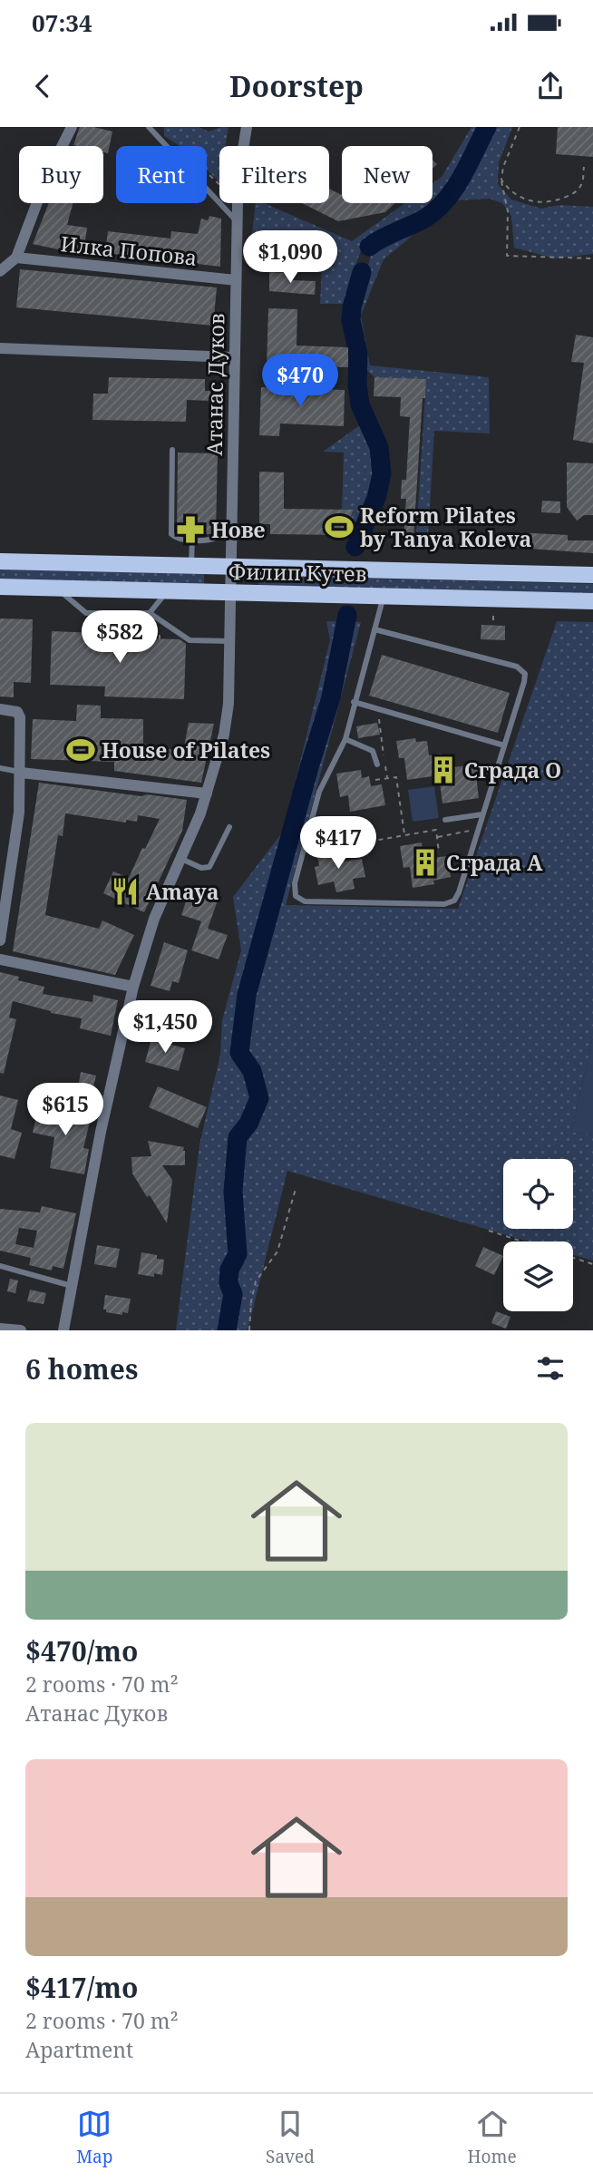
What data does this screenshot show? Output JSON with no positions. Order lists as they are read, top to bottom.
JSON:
{
  "streets": {
    "main road": ["Филип Кутев"],
    "street": ["Илка Попова", "Атанас Дуков"]
  },
  "crossings": [
    ["Илка Попова", "Атанас Дуков"],
    ["Атанас Дуков", "Филип Кутев"]
  ],
  "places": {
    "sports": ["Reform Pilates by Tanya Koleva", "House of Pilates"],
    "pharmacy": ["Нове"],
    "building": ["Сграда О", "Сграда А"],
    "restaurant": ["Amaya"]
  },
  "page": {
    "status": "07:34",
    "header": "Doorstep",
    "chip": [
      "Buy",
      "Rent",
      "Filters",
      "New"
    ],
    "price": [
      "$1,090",
      "$470",
      "$582",
      "$417",
      "$1,450",
      "$615"
    ],
    "heading": "6 homes",
    "list": [
      {
        "name": "$470/mo",
        "note": "2 rooms · 70 m² · Атанас Дуков"
      },
      {
        "name": "$417/mo",
        "note": "2 rooms · 70 m² · Apartment"
      }
    ],
    "tabs": ["Map", "Saved", "Home"]
  }
}
